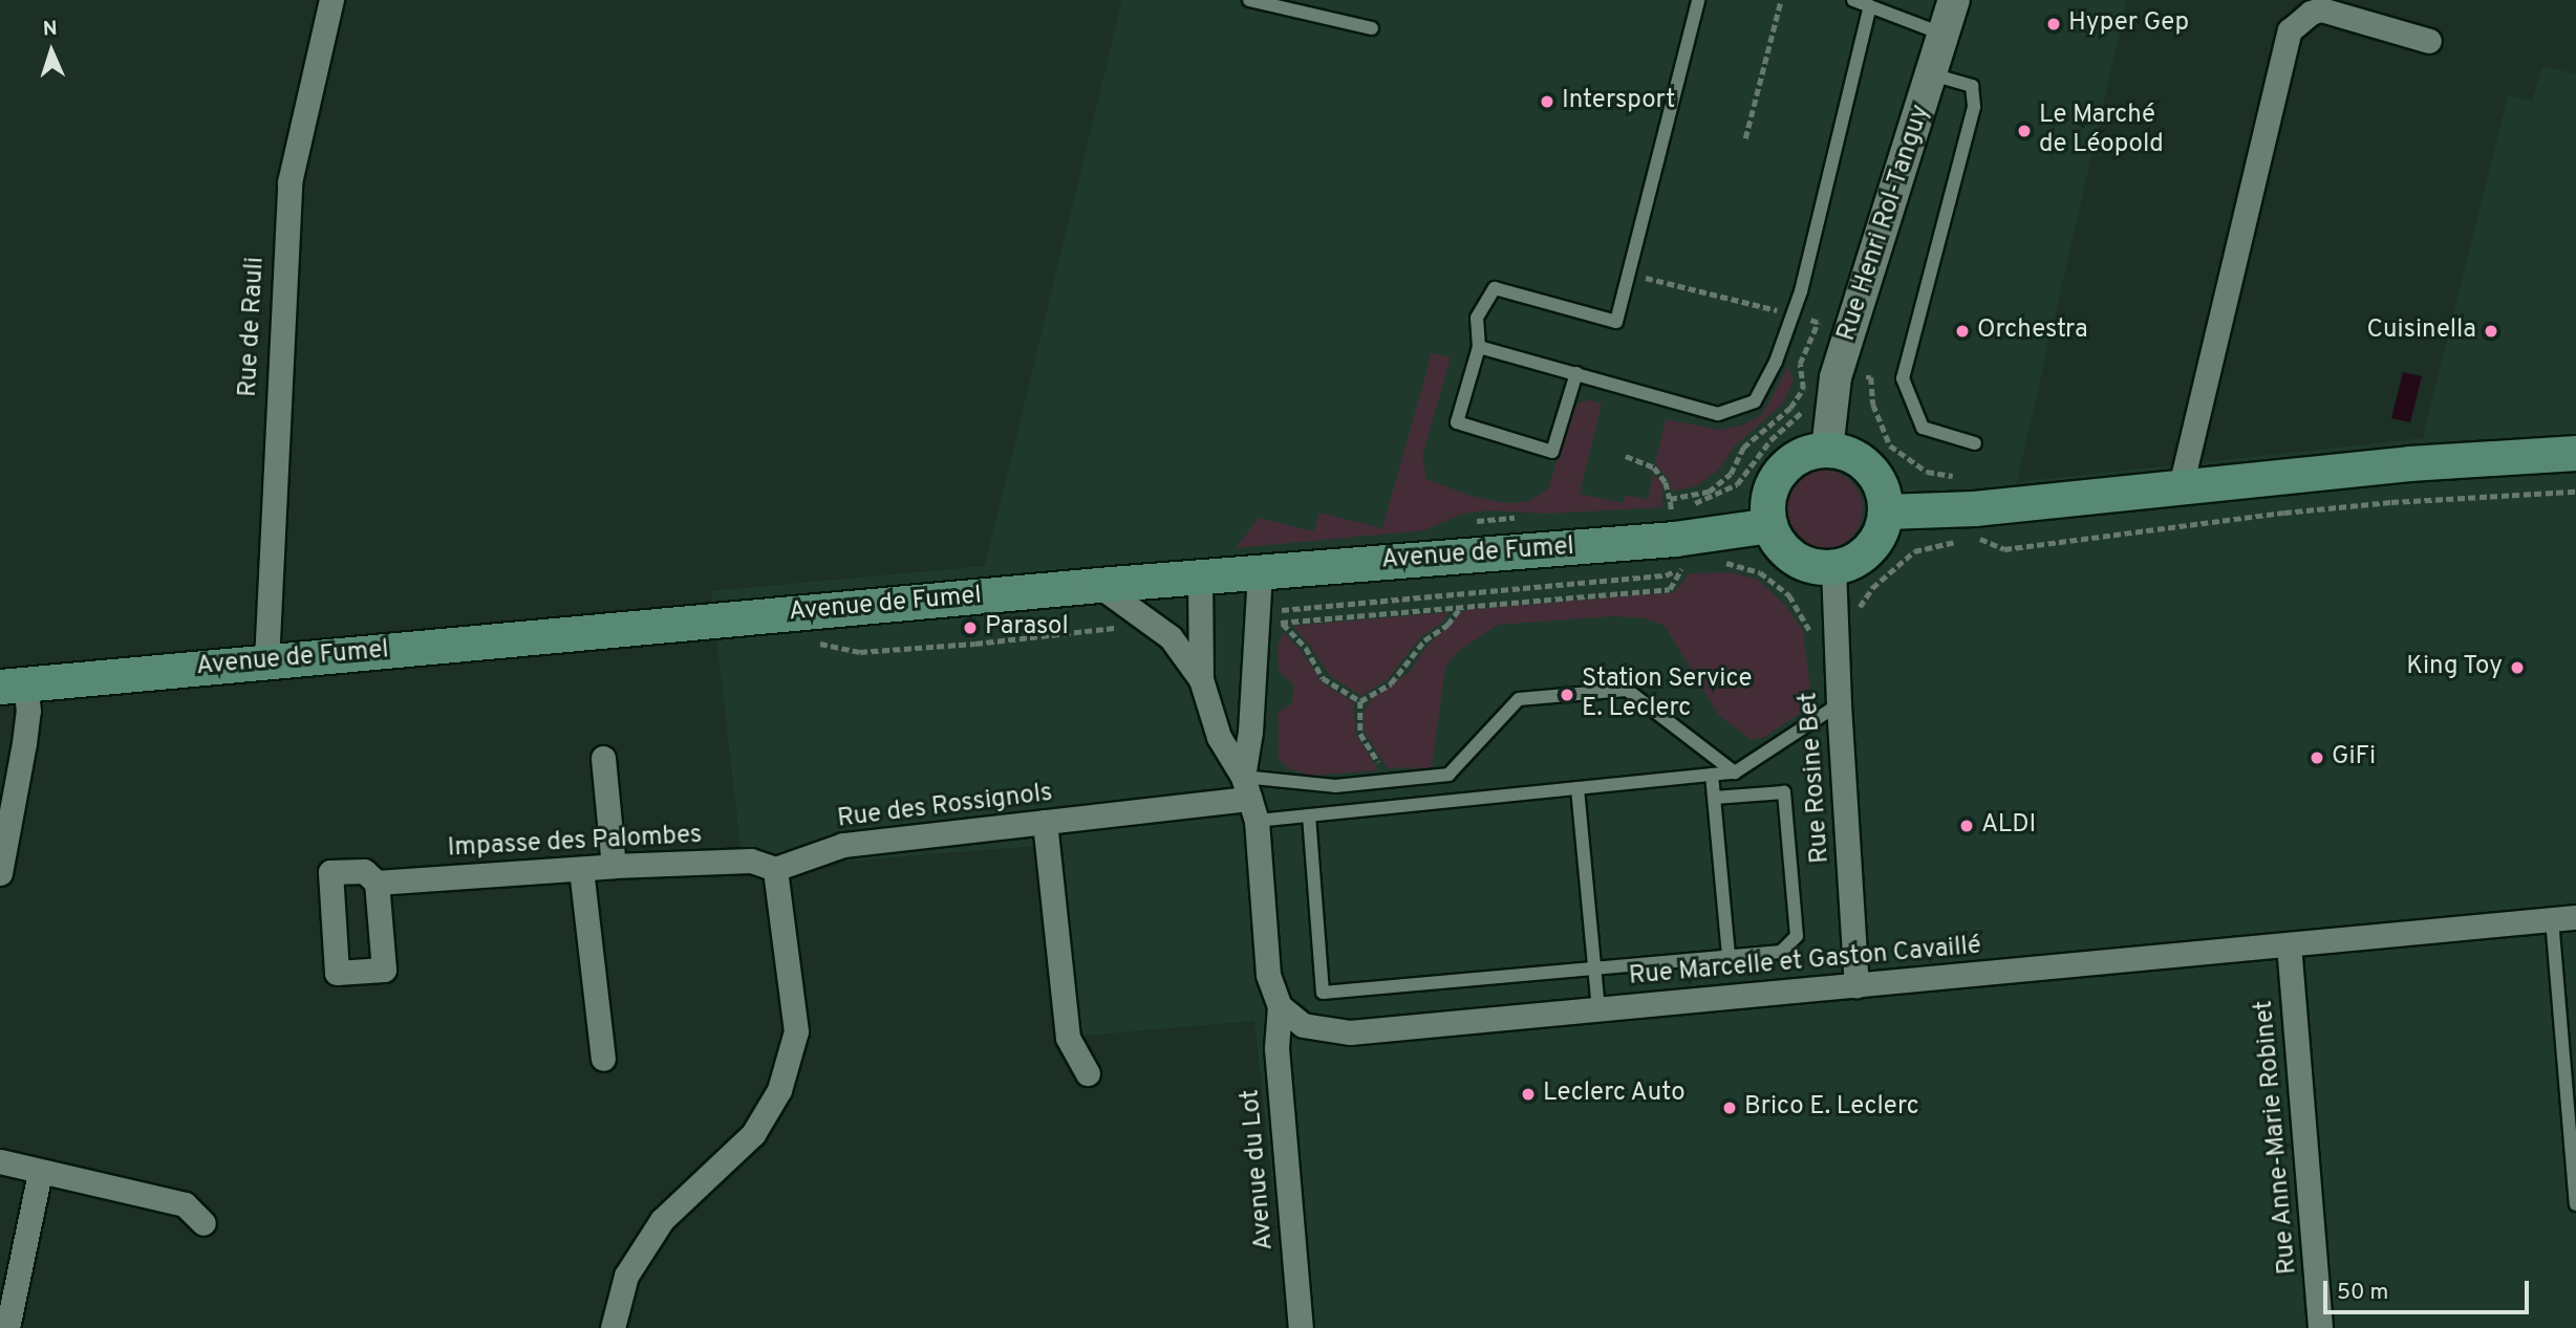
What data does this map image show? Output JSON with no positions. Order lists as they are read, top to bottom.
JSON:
{
  "streets": {
    "main road": ["Avenue de Fumel"],
    "street": [
      "Rue Henri Rol-Tanguy",
      "Rue de Rauli",
      "Rue Rosine Bet",
      "Rue des Rossignols",
      "Impasse des Palombes",
      "Rue Marcelle et Gaston Cavaillé",
      "Rue Anne-Marie Robinet",
      "Avenue du Lot"
    ]
  },
  "crossings": [
    ["Rue Henri Rol-Tanguy", "Avenue de Fumel"],
    ["Rue Henri Rol-Tanguy", "Rue Rosine Bet"],
    ["Rue de Rauli", "Avenue de Fumel"],
    ["Avenue de Fumel", "Rue Rosine Bet"],
    ["Rue Rosine Bet", "Rue Marcelle et Gaston Cavaillé"],
    ["Rue des Rossignols", "Impasse des Palombes"],
    ["Rue Marcelle et Gaston Cavaillé", "Rue Anne-Marie Robinet"],
    ["Rue Marcelle et Gaston Cavaillé", "Avenue du Lot"]
  ],
  "places": [
    "Hyper Gep",
    "Intersport",
    "Le Marché de Léopold",
    "Orchestra",
    "Cuisinella",
    "Parasol",
    "King Toy",
    "Station Service E. Leclerc",
    "GiFi",
    "ALDI",
    "Leclerc Auto",
    "Brico E. Leclerc"
  ],
  "scale_bar": "50 m",
  "north": "top"
}
